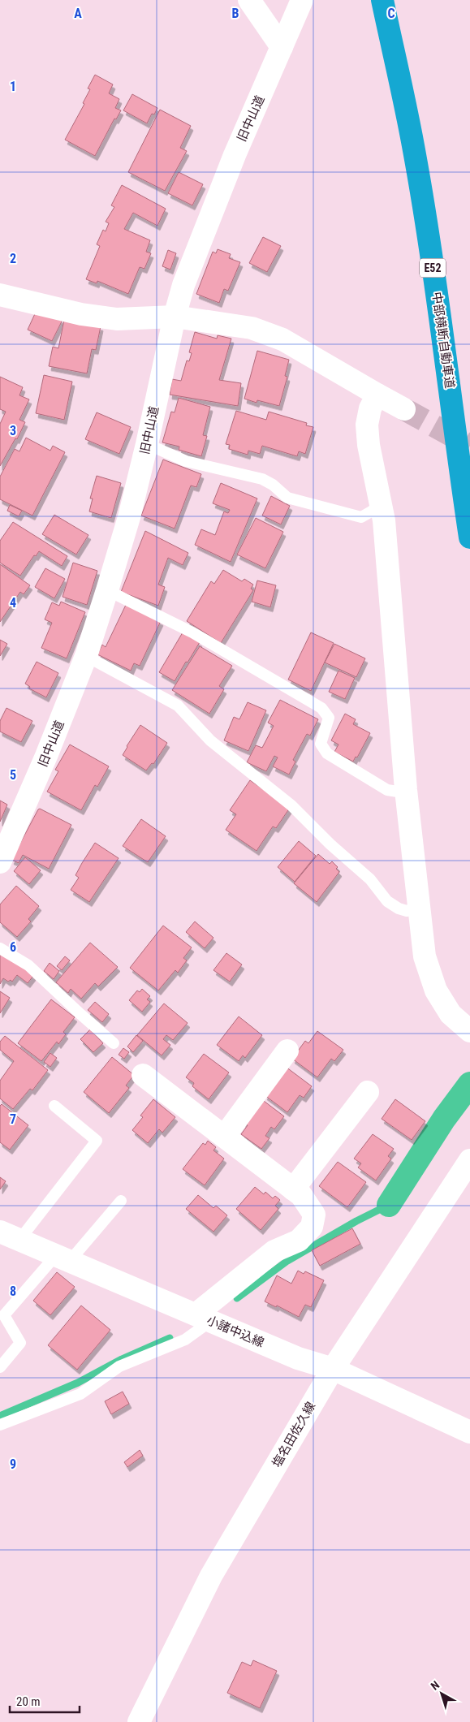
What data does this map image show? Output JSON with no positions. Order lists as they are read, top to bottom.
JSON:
{
  "streets": {
    "highway": ["E52", "中部横断自動車道"],
    "street": ["旧中山道", "小諸中込線", "塩名田佐久線"]
  },
  "crossings": [
    ["小諸中込線", "塩名田佐久線"]
  ],
  "scale_bar": "20 m",
  "north": "top left",
  "grid": {
    "columns": ["A", "B", "C"],
    "rows": [
      "1",
      "2",
      "3",
      "4",
      "5",
      "6",
      "7",
      "8",
      "9"
    ]
  }
}
